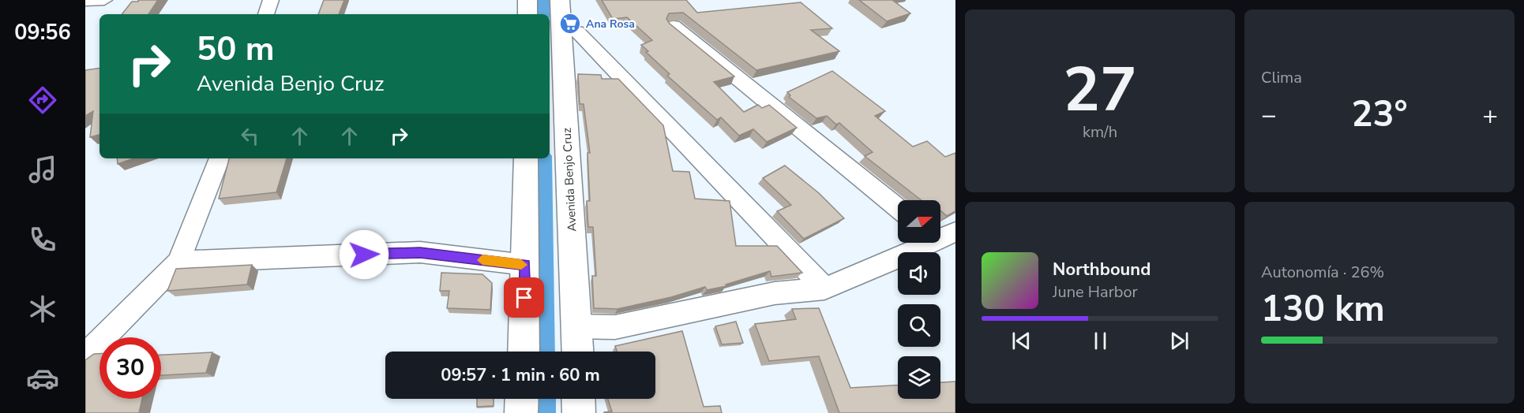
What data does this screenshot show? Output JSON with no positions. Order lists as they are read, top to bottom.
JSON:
{
  "streets": {
    "main road": ["Avenida Benjo Cruz"]
  },
  "places": {
    "supermarket": ["Ana Rosa"]
  },
  "north": "right",
  "page": {
    "tabs": "09:56",
    "tile": [
      ["27", "km/h"],
      "Clima",
      ["Autonomía · 26%", "130 km"]
    ],
    "turn": ["50 m", "Avenida Benjo Cruz"],
    "heat": ["−", "23°", "+"],
    "song": ["Northbound", "June Harbor"],
    "limit": "30",
    "trip": "09:57 · 1 min · 60 m"
  }
}
